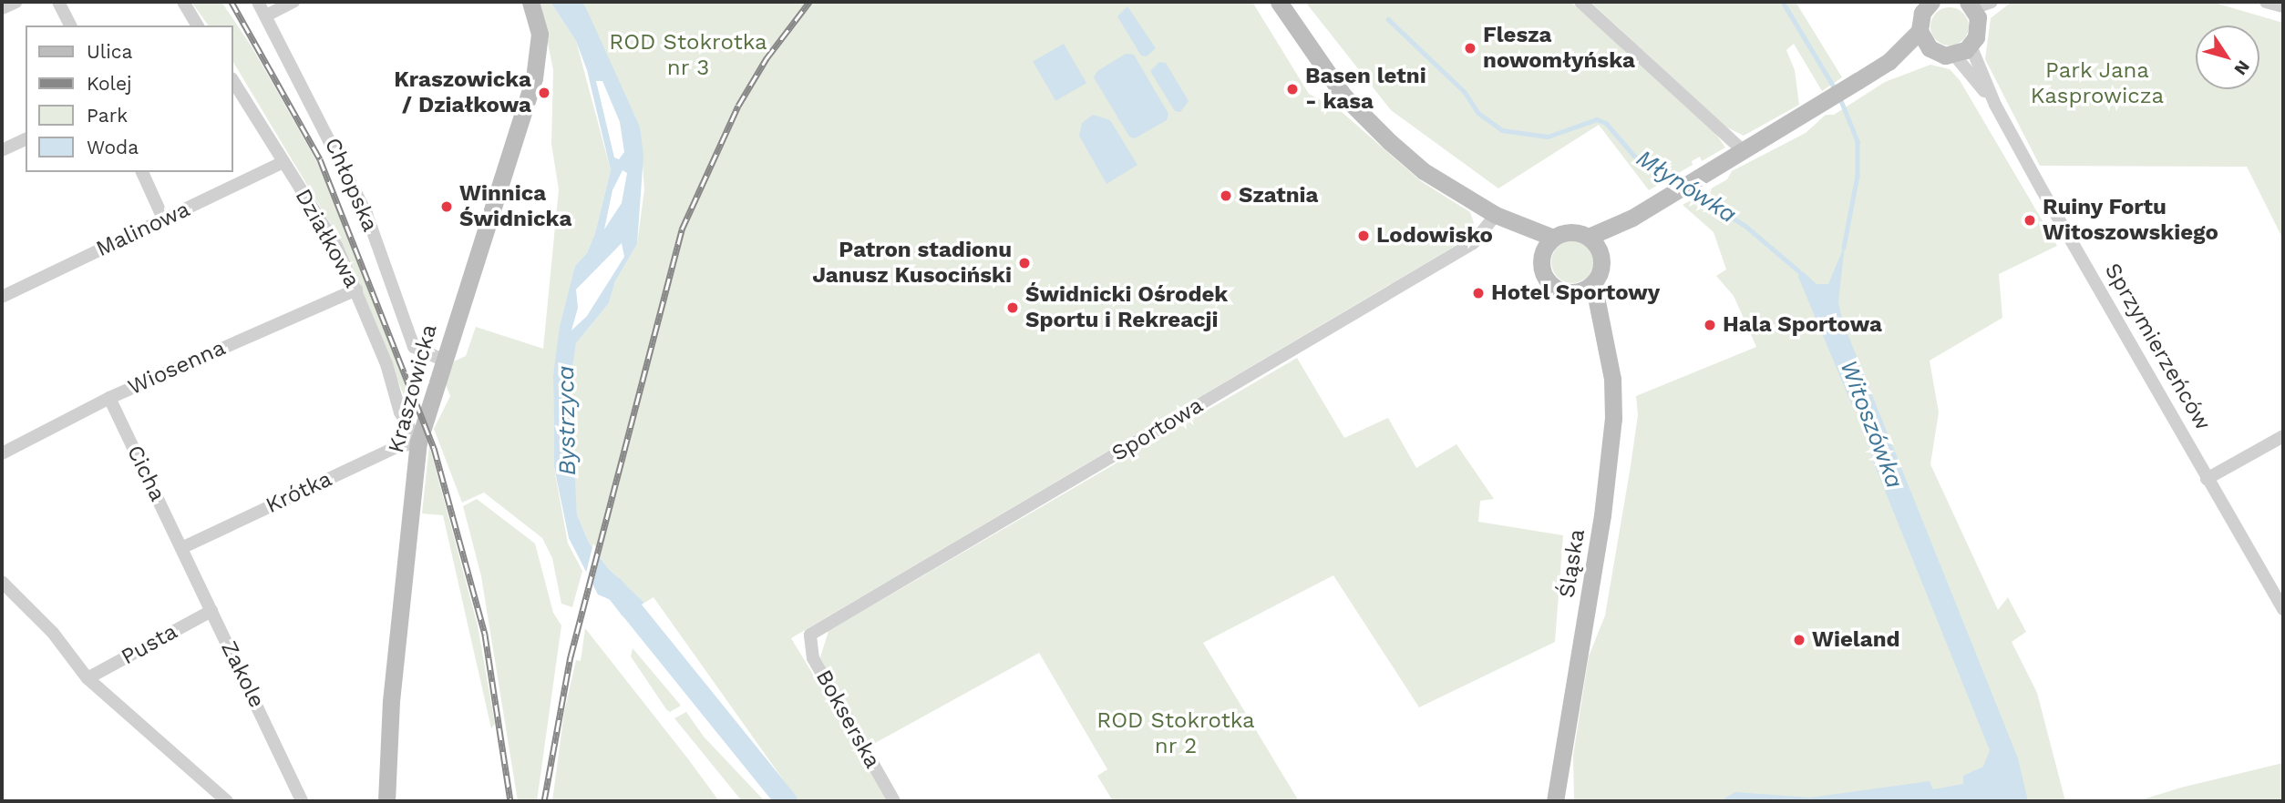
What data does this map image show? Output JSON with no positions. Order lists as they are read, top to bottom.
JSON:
{
  "streets": {
    "street": [
      "Chłopska",
      "Malinowa",
      "Działkowa",
      "Sprzymierzeńców",
      "Wiosenna",
      "Kraszowicka",
      "Sportowa",
      "Cicha",
      "Krótka",
      "Śląska",
      "Pusta",
      "Zakole",
      "Bokserska"
    ]
  },
  "crossings": [
    ["Chłopska", "Kraszowicka"],
    ["Malinowa", "Działkowa"],
    ["Działkowa", "Wiosenna"],
    ["Działkowa", "Kraszowicka"],
    ["Działkowa", "Krótka"],
    ["Wiosenna", "Cicha"],
    ["Kraszowicka", "Krótka"],
    ["Sportowa", "Bokserska"],
    ["Cicha", "Krótka"],
    ["Cicha", "Zakole"],
    ["Krótka", "Zakole"],
    ["Pusta", "Zakole"]
  ],
  "water": ["Młynówka", "Bystrzyca", "Witoszówka"],
  "parks": ["ROD Stokrotka nr 3", "Park Jana Kasprowicza", "ROD Stokrotka nr 2"],
  "places": [
    "Flesza nowomłyńska",
    "Basen letni - kasa",
    "Kraszowicka / Działkowa",
    "Szatnia",
    "Winnica Świdnicka",
    "Ruiny Fortu Witoszowskiego",
    "Lodowisko",
    "Patron stadionu Janusz Kusociński",
    "Hotel Sportowy",
    "Świdnicki Ośrodek Sportu i Rekreacji",
    "Hala Sportowa",
    "Wieland"
  ],
  "legend": [
    "Ulica",
    "Kolej",
    "Park",
    "Woda"
  ],
  "north": "bottom right"
}
